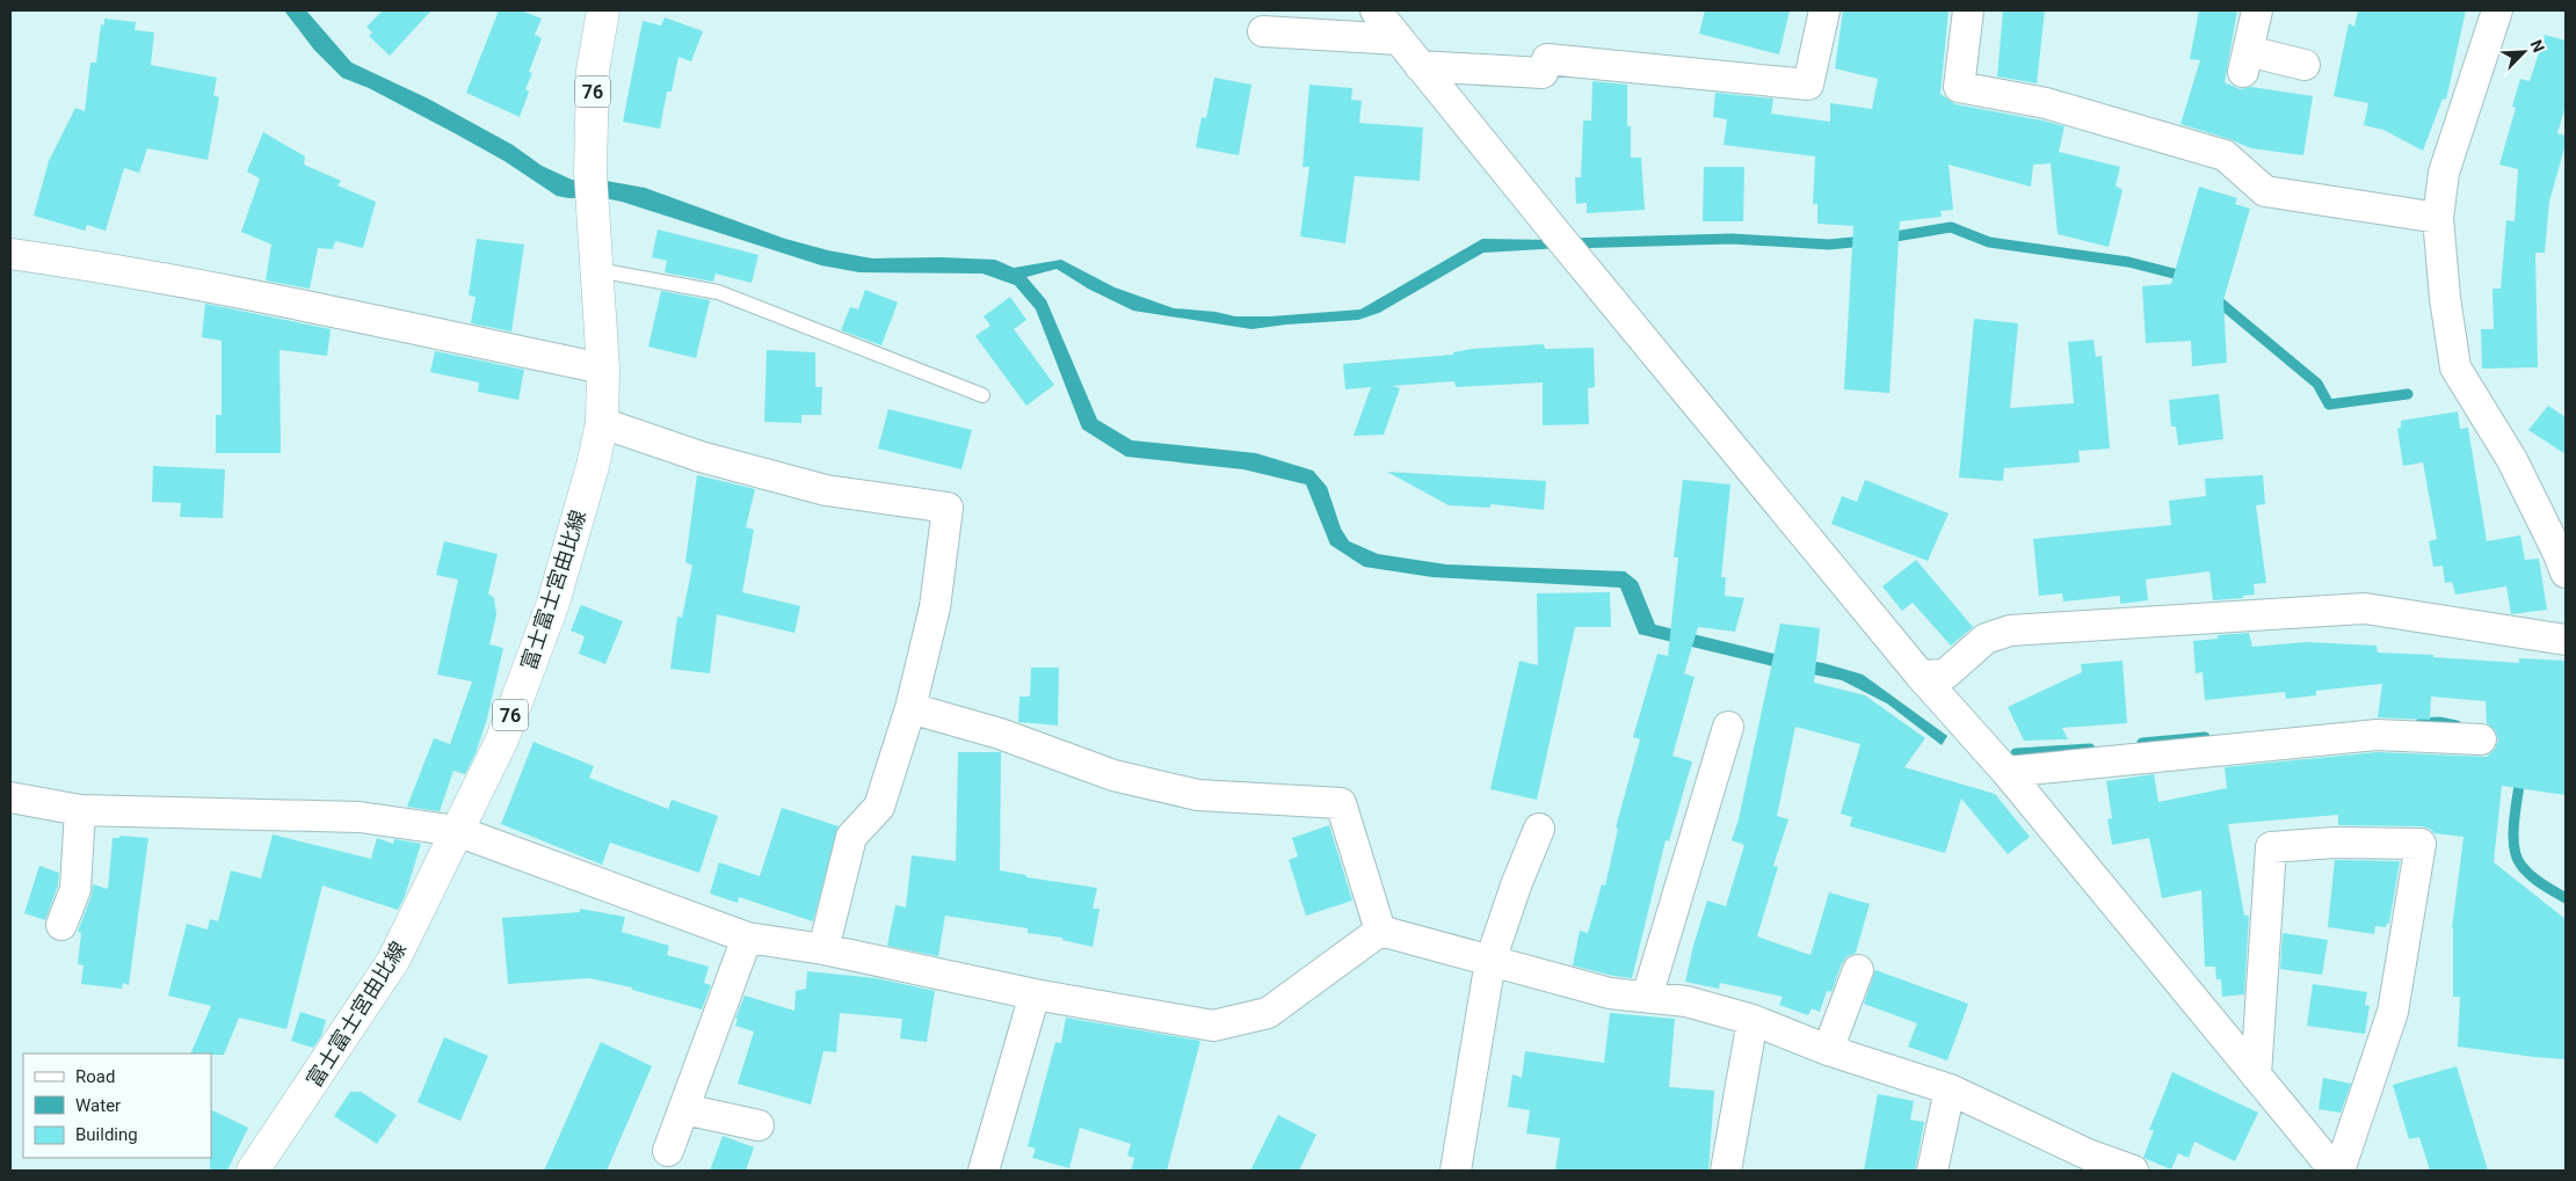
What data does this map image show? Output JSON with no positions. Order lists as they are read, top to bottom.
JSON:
{
  "streets": {
    "main road": ["76", "富士富士宮由比線"]
  },
  "legend": ["Road", "Water", "Building"],
  "north": "top right"
}
